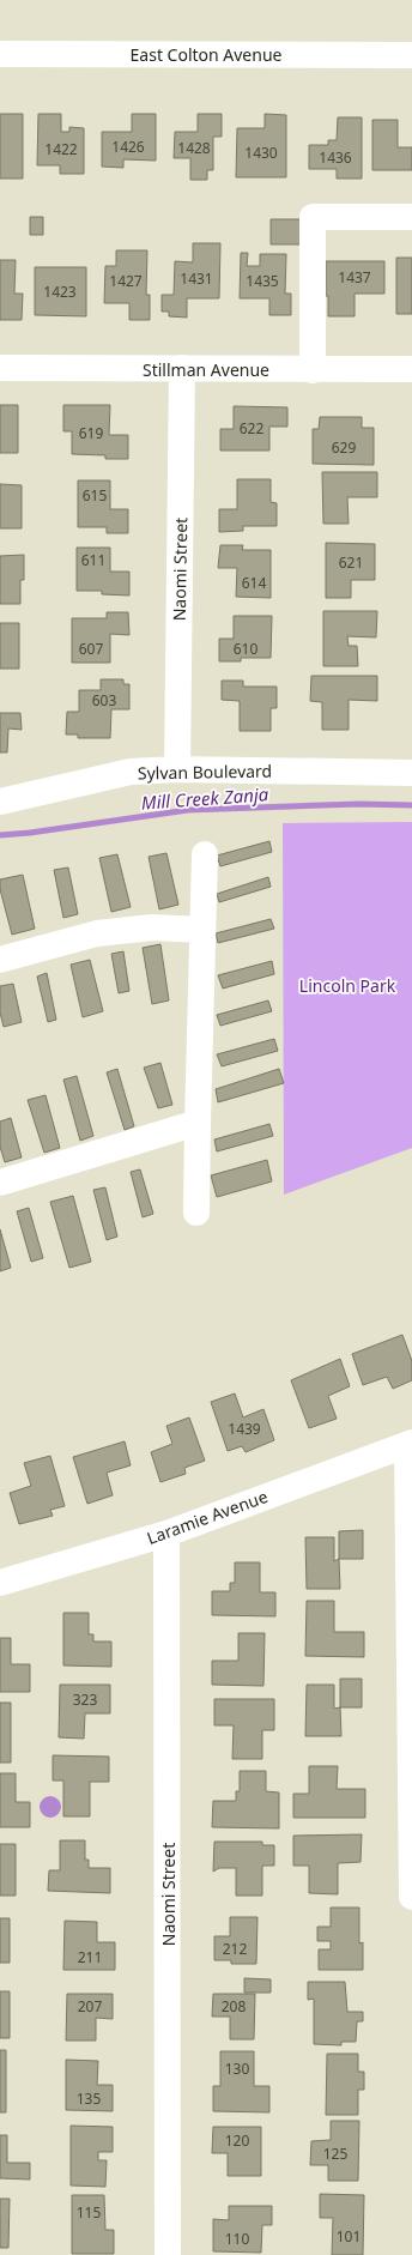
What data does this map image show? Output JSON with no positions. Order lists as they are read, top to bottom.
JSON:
{
  "streets": {
    "street": [
      "East Colton Avenue",
      "Stillman Avenue",
      "Naomi Street",
      "Sylvan Boulevard",
      "Laramie Avenue"
    ]
  },
  "crossings": [
    ["Stillman Avenue", "Naomi Street"],
    ["Naomi Street", "Sylvan Boulevard"],
    ["Naomi Street", "Laramie Avenue"]
  ],
  "water": ["Mill Creek Zanja"],
  "parks": ["Lincoln Park"],
  "house_numbers": [
    "1426",
    "1428",
    "1422",
    "1430",
    "1436",
    "1437",
    "1431",
    "1427",
    "1435",
    "1423",
    "622",
    "619",
    "629",
    "615",
    "611",
    "621",
    "614",
    "607",
    "610",
    "603",
    "1439",
    "323",
    "212",
    "211",
    "207",
    "208",
    "130",
    "135",
    "120",
    "125",
    "115",
    "101",
    "110"
  ]
}
